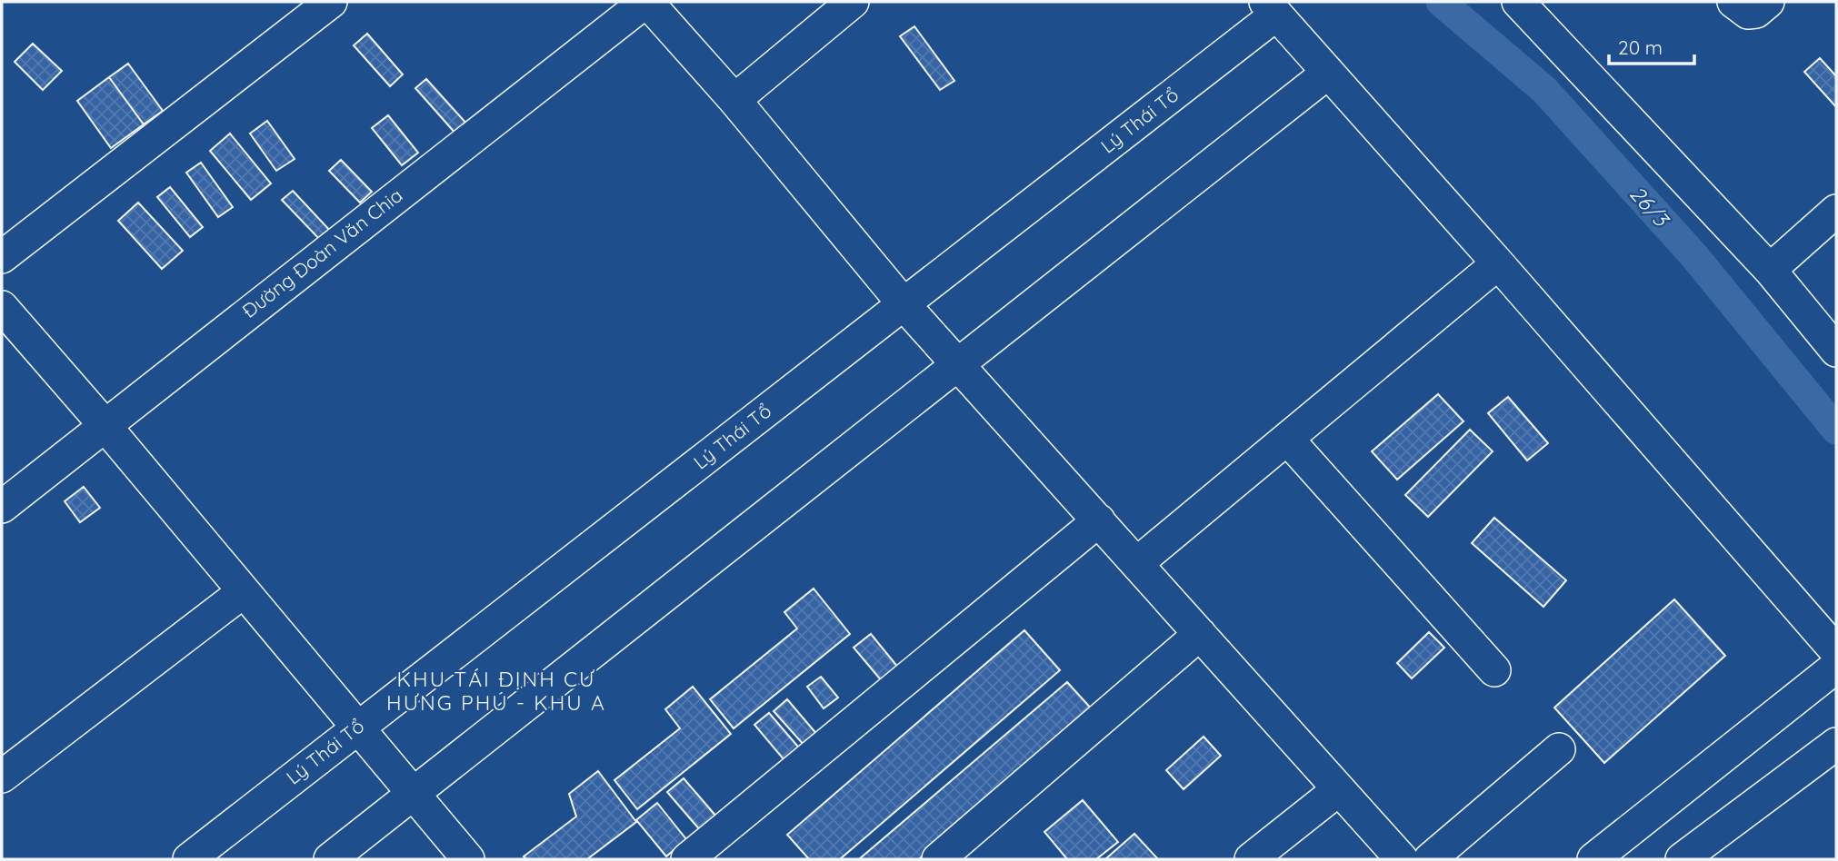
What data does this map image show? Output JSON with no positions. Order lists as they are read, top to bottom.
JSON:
{
  "streets": {
    "street": ["Lý Thái Tổ", "Đường Đoàn Văn Chia"]
  },
  "districts": ["KHU TÁI ĐỊNH CƯ HƯNG PHÚ - KHU A"],
  "water": ["26/3"],
  "scale_bar": "20 m"
}
